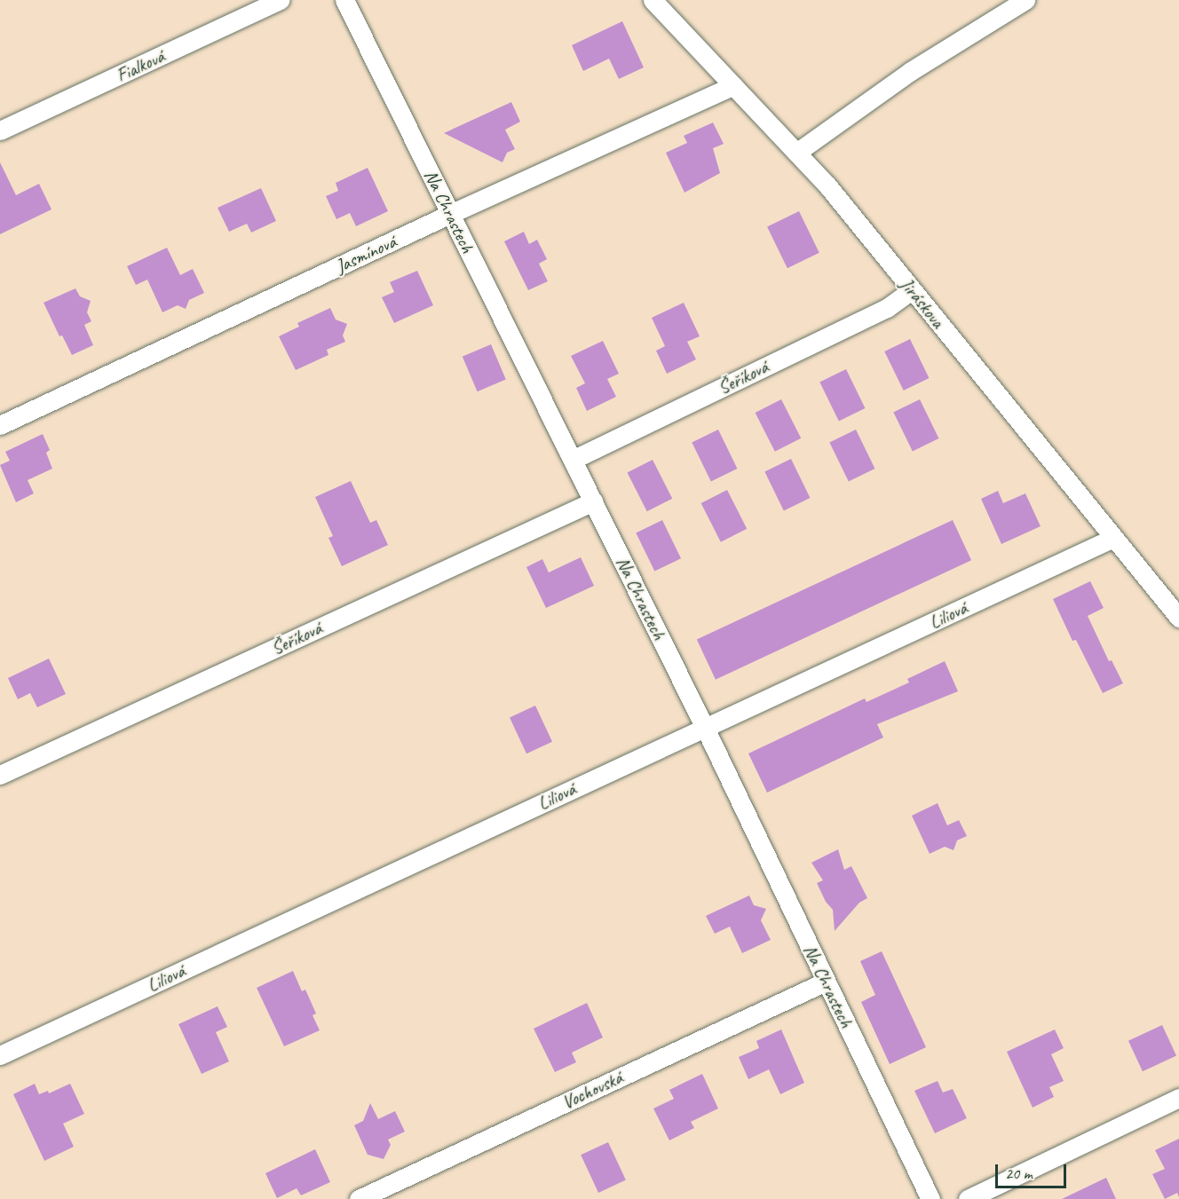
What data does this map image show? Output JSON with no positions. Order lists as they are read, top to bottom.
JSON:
{
  "streets": {
    "street": [
      "Fialková",
      "Na Chrastech",
      "Jasmínová",
      "Jiráskova",
      "Šeříková",
      "Liliová",
      "Vochovská"
    ]
  },
  "crossings": [
    ["Na Chrastech", "Jasmínová"],
    ["Na Chrastech", "Šeříková"],
    ["Na Chrastech", "Liliová"],
    ["Na Chrastech", "Vochovská"],
    ["Jasmínová", "Jiráskova"],
    ["Jiráskova", "Šeříková"],
    ["Jiráskova", "Liliová"]
  ],
  "scale_bar": "20 m"
}
